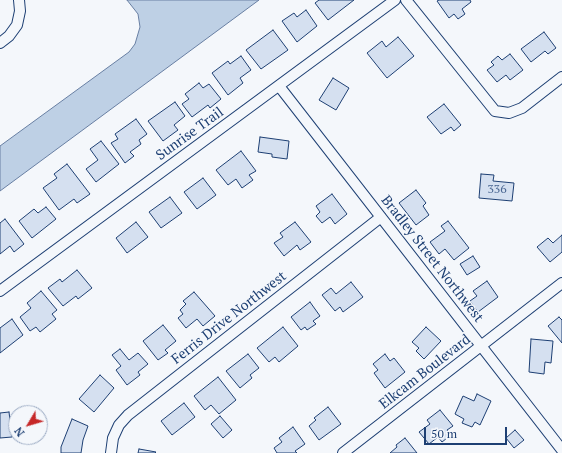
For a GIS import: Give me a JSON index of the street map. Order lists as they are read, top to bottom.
{
  "streets": {
    "street": [
      "Sunrise Trail",
      "Bradley Street Northwest",
      "Ferris Drive Northwest",
      "Elkcam Boulevard"
    ]
  },
  "crossings": [
    ["Sunrise Trail", "Bradley Street Northwest"],
    ["Bradley Street Northwest", "Ferris Drive Northwest"],
    ["Bradley Street Northwest", "Elkcam Boulevard"]
  ],
  "house_numbers": ["336"],
  "scale_bar": "50 m",
  "north": "bottom left"
}
